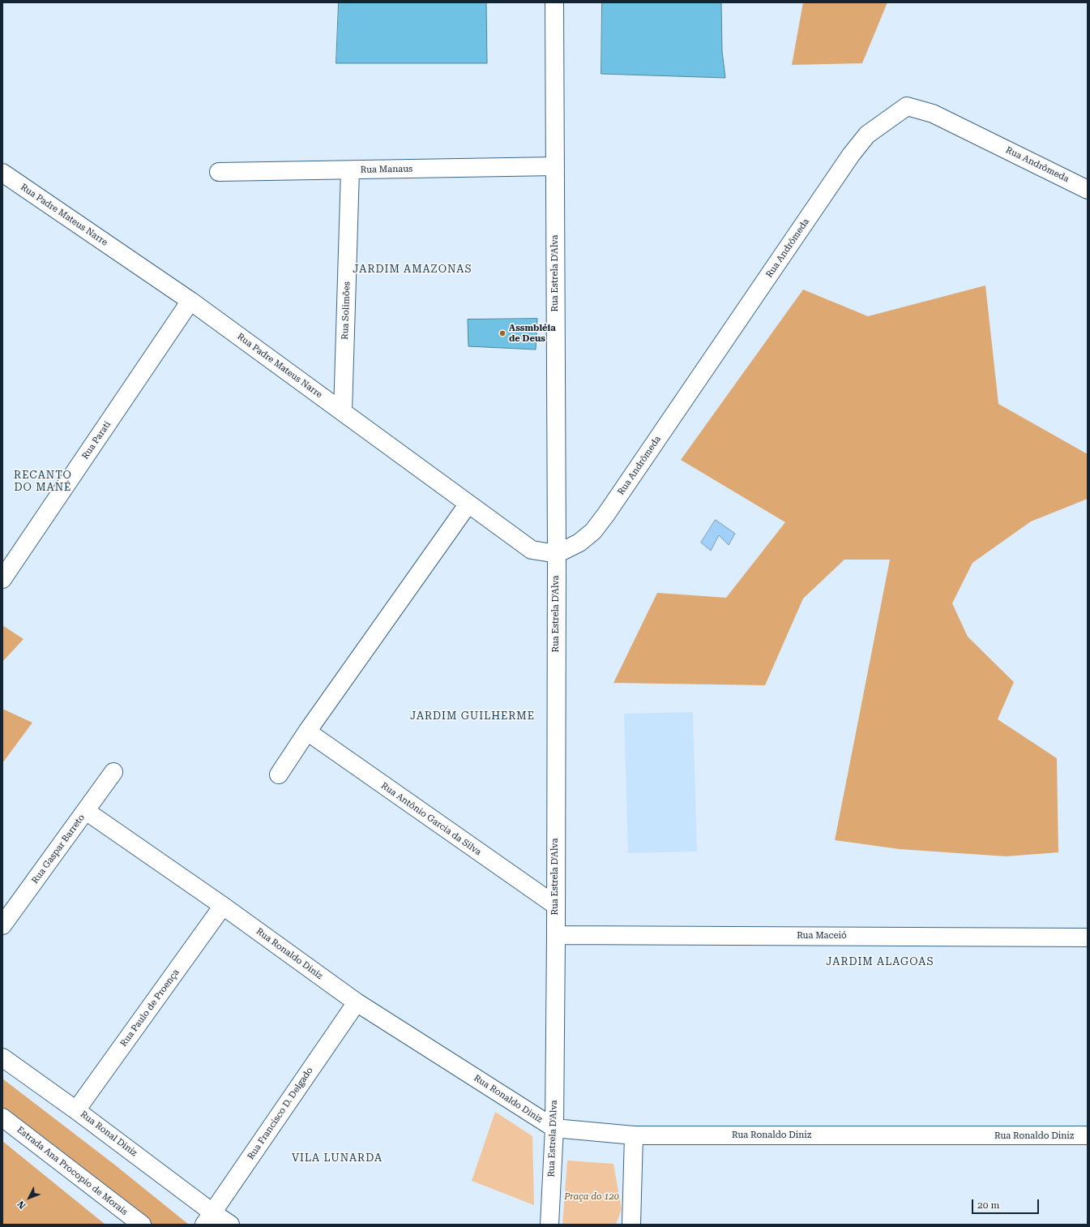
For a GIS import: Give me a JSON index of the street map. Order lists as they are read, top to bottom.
{
  "streets": {
    "street": [
      "Rua Andrômeda",
      "Rua Manaus",
      "Rua Padre Mateus Narre",
      "Rua Estrela D'Alva",
      "Rua Solimões",
      "Rua Parati",
      "Rua Antônio Garcia da Silva",
      "Rua Gaspar Barreto",
      "Rua Maceió",
      "Rua Ronaldo Diniz",
      "Rua Paulo de Proença",
      "Rua Francisco D. Delgado",
      "Rua Ronal Diniz",
      "Estrada Ana Procopio de Morais"
    ]
  },
  "crossings": [
    ["Rua Andrômeda", "Rua Padre Mateus Narre"],
    ["Rua Andrômeda", "Rua Estrela D'Alva"],
    ["Rua Manaus", "Rua Estrela D'Alva"],
    ["Rua Manaus", "Rua Solimões"],
    ["Rua Padre Mateus Narre", "Rua Estrela D'Alva"],
    ["Rua Padre Mateus Narre", "Rua Solimões"],
    ["Rua Padre Mateus Narre", "Rua Parati"],
    ["Rua Estrela D'Alva", "Rua Antônio Garcia da Silva"],
    ["Rua Estrela D'Alva", "Rua Maceió"],
    ["Rua Estrela D'Alva", "Rua Ronaldo Diniz"],
    ["Rua Gaspar Barreto", "Rua Ronaldo Diniz"],
    ["Rua Ronaldo Diniz", "Rua Paulo de Proença"],
    ["Rua Ronaldo Diniz", "Rua Francisco D. Delgado"],
    ["Rua Paulo de Proença", "Rua Ronal Diniz"],
    ["Rua Francisco D. Delgado", "Rua Ronal Diniz"]
  ],
  "districts": [
    "JARDIM AMAZONAS",
    "RECANTO DO MANÉ",
    "JARDIM GUILHERME",
    "JARDIM ALAGOAS",
    "VILA LUNARDA"
  ],
  "parks": ["Praça do 120"],
  "places": ["Assmbléia de Deus"],
  "scale_bar": "20 m",
  "north": "bottom left"
}
